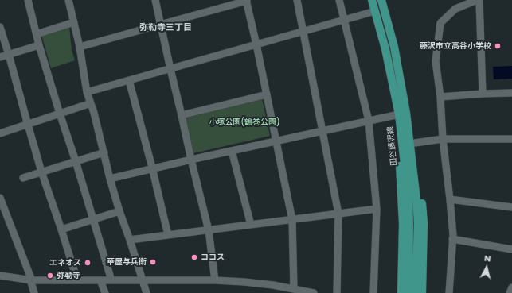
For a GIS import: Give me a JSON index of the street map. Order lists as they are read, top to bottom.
{
  "districts": ["弥勒寺三丁目"],
  "parks": ["小塚公園(鶴巻公園)"],
  "places": [
    "藤沢市立高谷小学校",
    "ココス",
    "華屋与兵衛",
    "エネオス",
    "弥勒寺"
  ],
  "north": "top"
}
